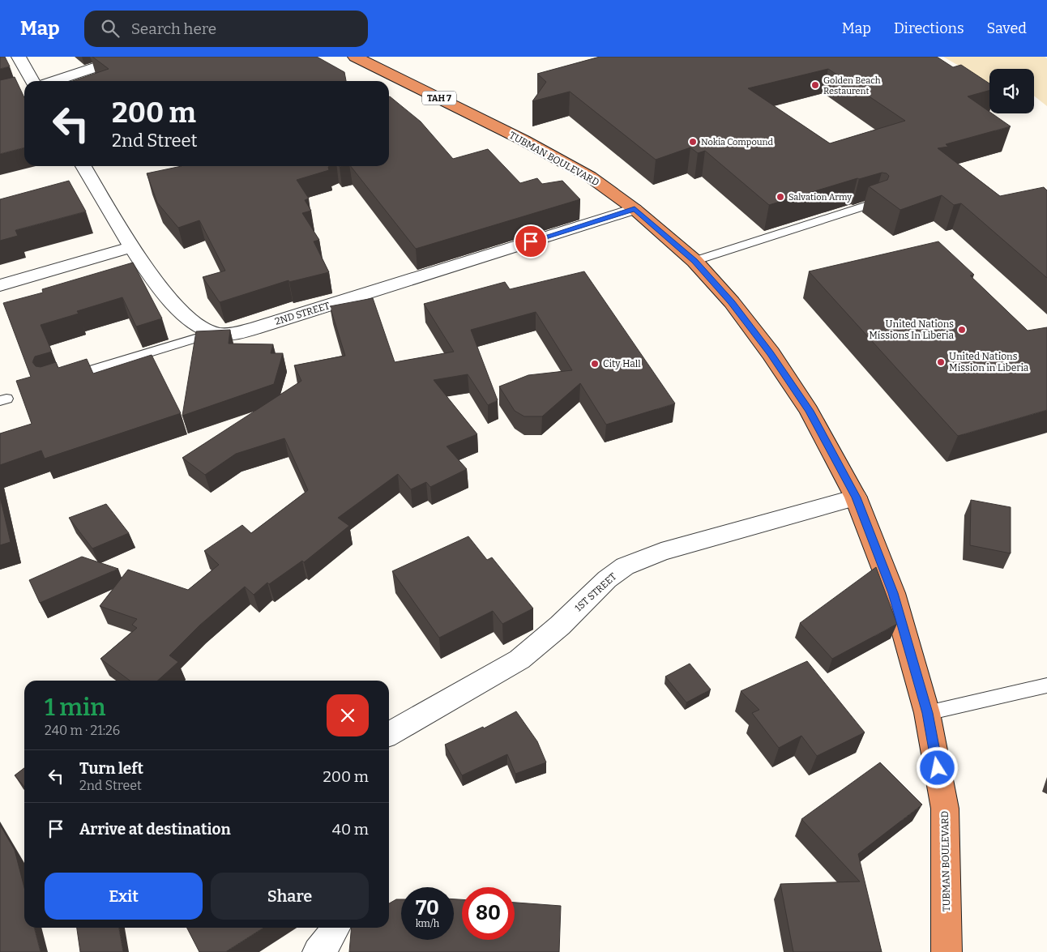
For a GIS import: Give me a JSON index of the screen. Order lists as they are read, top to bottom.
{
  "streets": {
    "highway": ["TAH 7", "TUBMAN BOULEVARD"],
    "street": ["2ND STREET", "1ST STREET"]
  },
  "crossings": [
    ["TUBMAN BOULEVARD", "2ND STREET"],
    ["TUBMAN BOULEVARD", "1ST STREET"]
  ],
  "places": [
    "Golden Beach Restaurent",
    "Nokia Compound",
    "Salvation Army",
    "United Nations Missions In Liberia",
    "United Nations Mission in Liberia",
    "City Hall"
  ],
  "page": {
    "header": "Map",
    "search": "Search here",
    "nav": ["Map", "Directions", "Saved"],
    "turn": ["200 m", "2nd Street"],
    "heading": ["1 min", "240 m · 21:26"],
    "list": [
      {
        "name": "Turn left",
        "note": "2nd Street",
        "value": "200 m"
      },
      {
        "name": "Arrive at destination",
        "value": "40 m"
      }
    ],
    "buttons": ["Exit", "Share"],
    "speed": "70 km/h",
    "limit": "80"
  }
}
